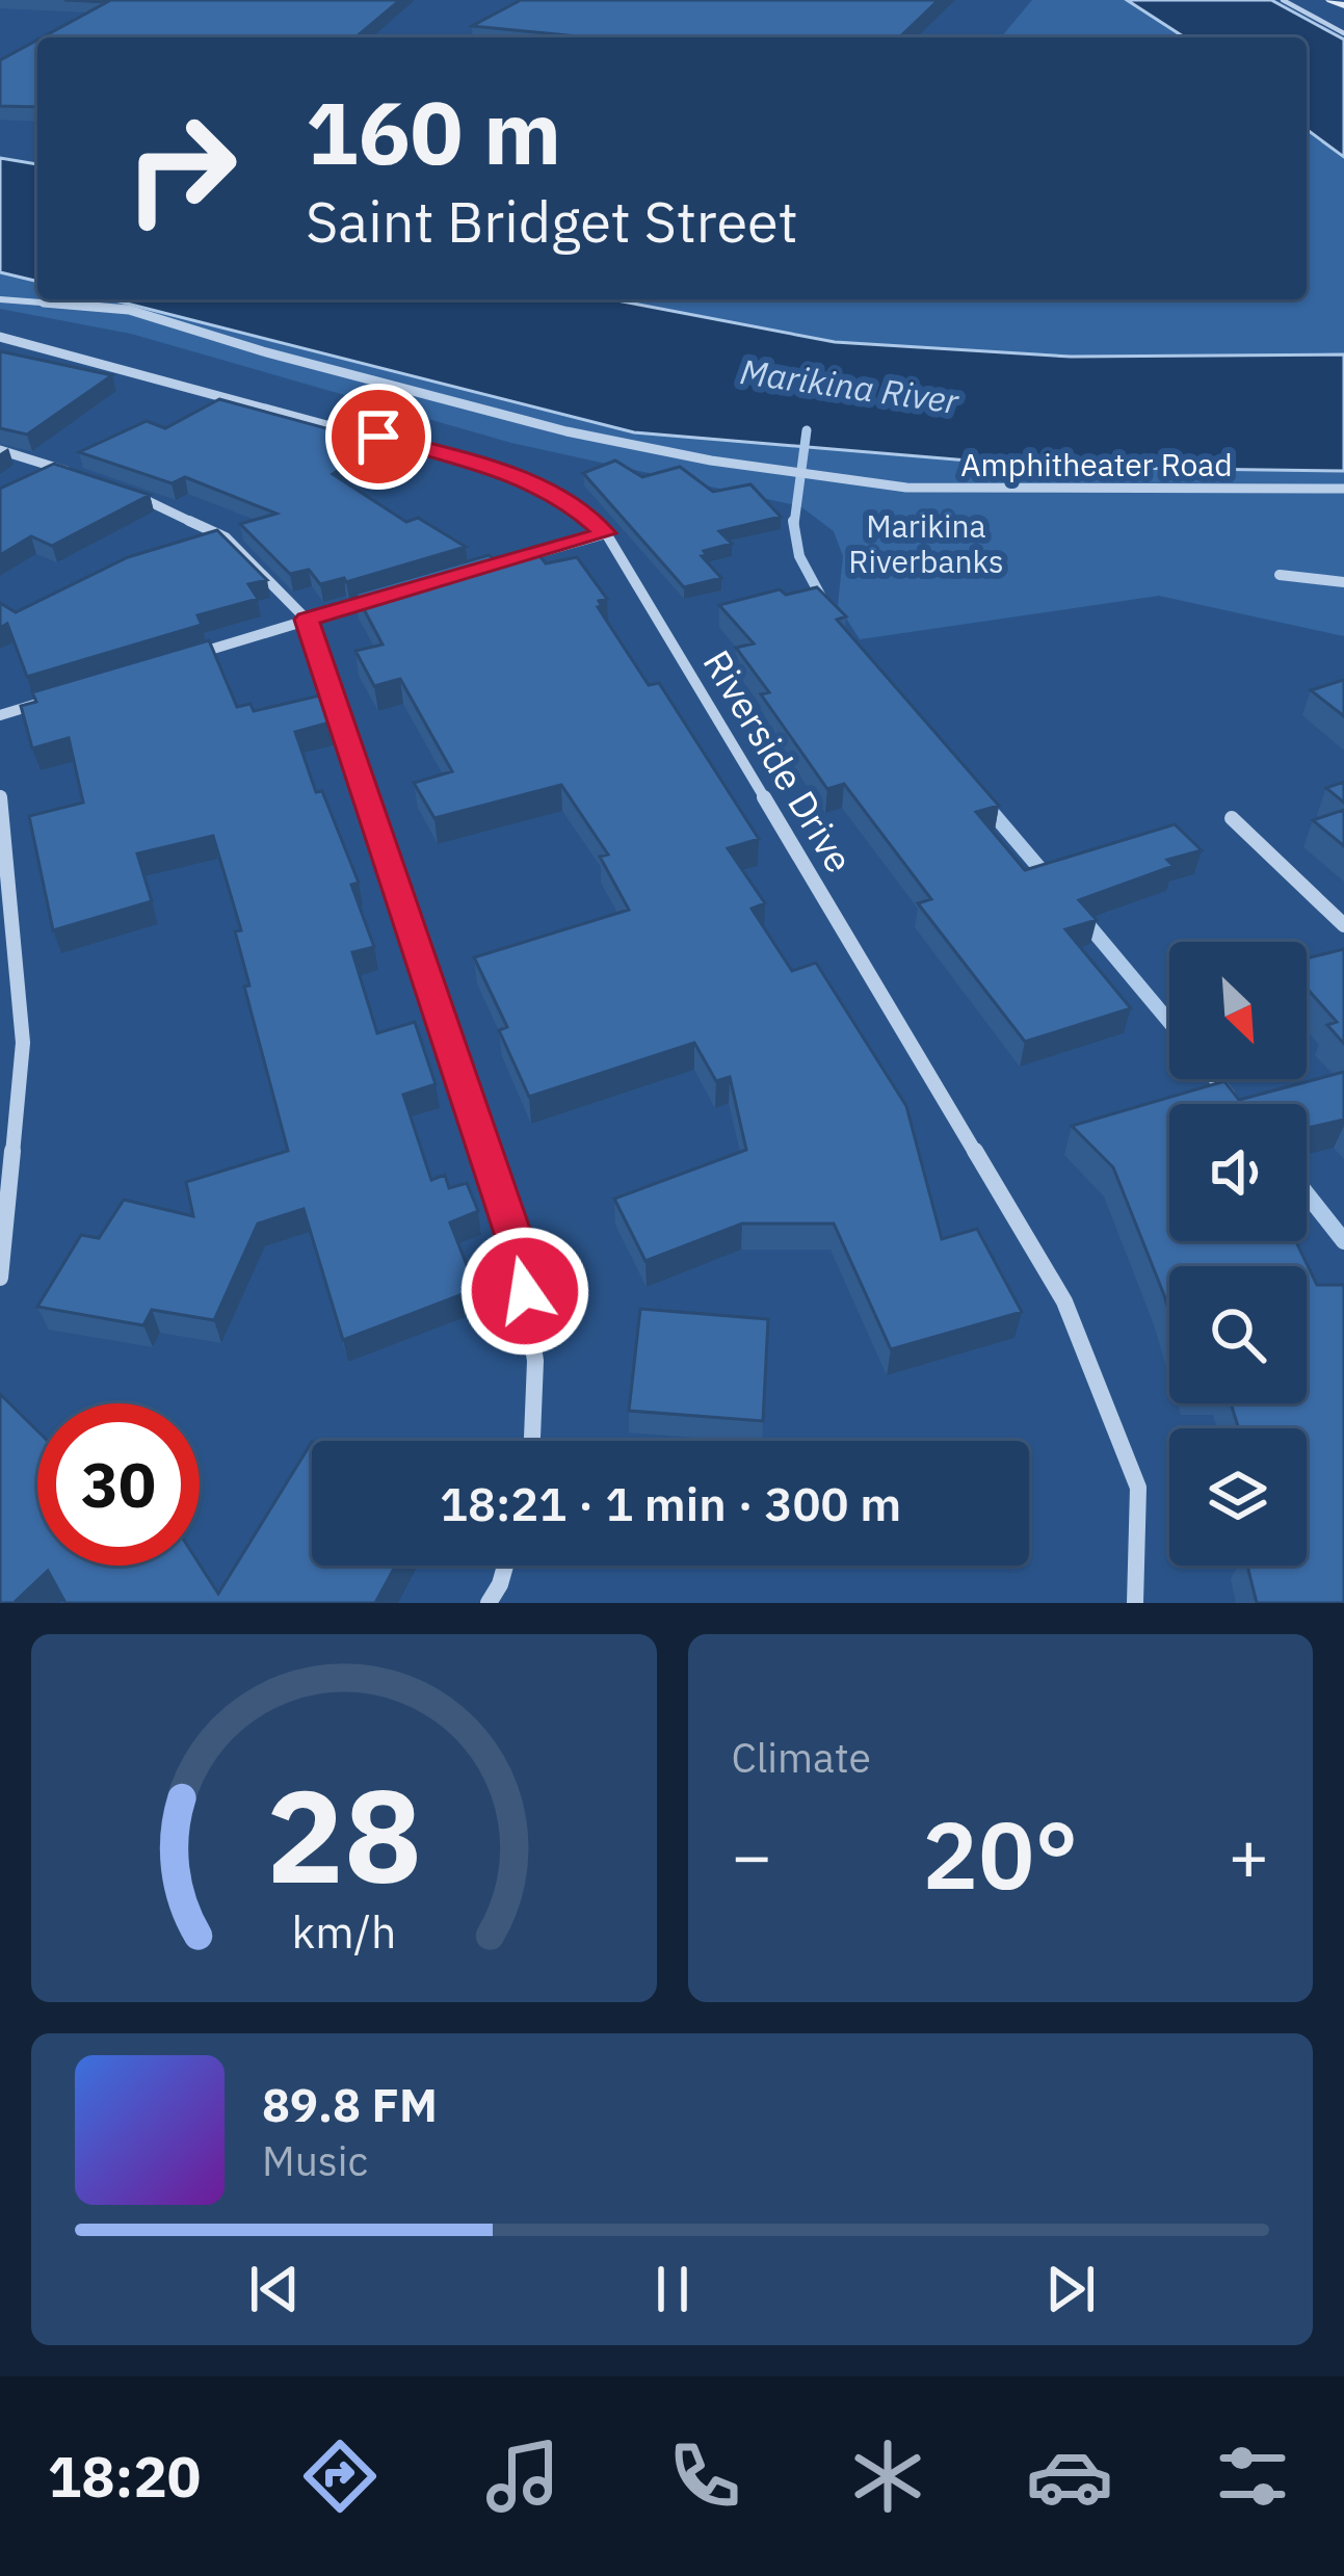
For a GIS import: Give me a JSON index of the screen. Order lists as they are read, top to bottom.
{
  "streets": {
    "street": ["Amphitheater Road", "Riverside Drive"]
  },
  "water": ["Marikina River"],
  "parks": ["Marikina Riverbanks"],
  "north": "bottom right",
  "page": {
    "turn": ["160 m", "Saint Bridget Street"],
    "limit": "30",
    "trip": "18:21 · 1 min · 300 m",
    "tile": "Climate",
    "heat": ["−", "20°", "+"],
    "song": ["89.8 FM", "Music"],
    "tabs": "18:20",
    "gauge": ["28", "km/h"]
  }
}
